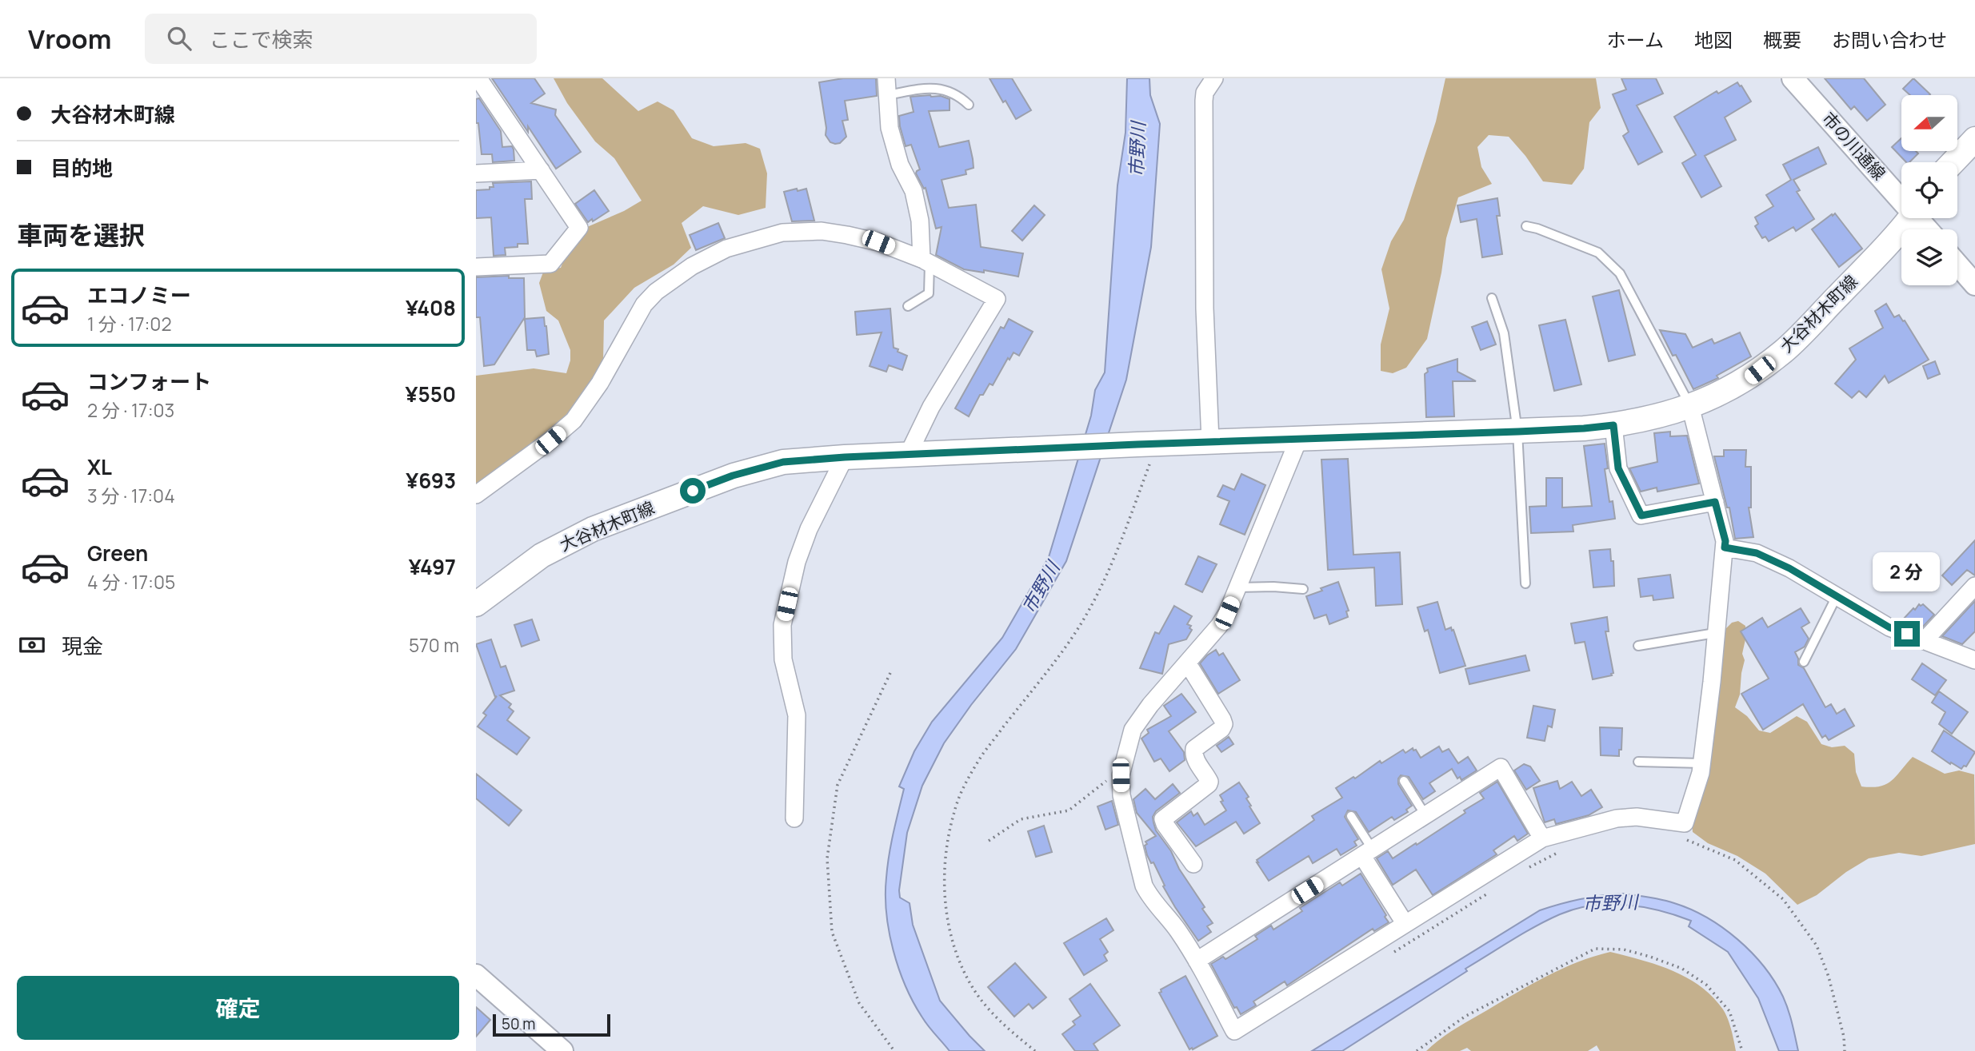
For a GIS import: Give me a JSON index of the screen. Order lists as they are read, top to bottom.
{
  "streets": {
    "main road": ["大谷材木町線"],
    "street": ["市の川通線"]
  },
  "water": ["市野川"],
  "scale_bar": "50 m",
  "north": "left",
  "page": {
    "header": "Vroom",
    "search": "ここで検索",
    "nav": [
      "ホーム",
      "地図",
      "概要",
      "お問い合わせ"
    ],
    "banner": ["大谷材木町線", "目的地"],
    "heading": "車両を選択",
    "list": [
      {
        "name": "エコノミー",
        "note": "1 分 · 17:02",
        "value": "¥408"
      },
      {
        "name": "コンフォート",
        "note": "2 分 · 17:03",
        "value": "¥550"
      },
      {
        "name": "XL",
        "note": "3 分 · 17:04",
        "value": "¥693"
      },
      {
        "name": "Green",
        "note": "4 分 · 17:05",
        "value": "¥497"
      }
    ],
    "bubble": "2 分",
    "pay": ["現金", "570 m"],
    "buttons": "確定",
    "scale": "50 m"
  }
}
